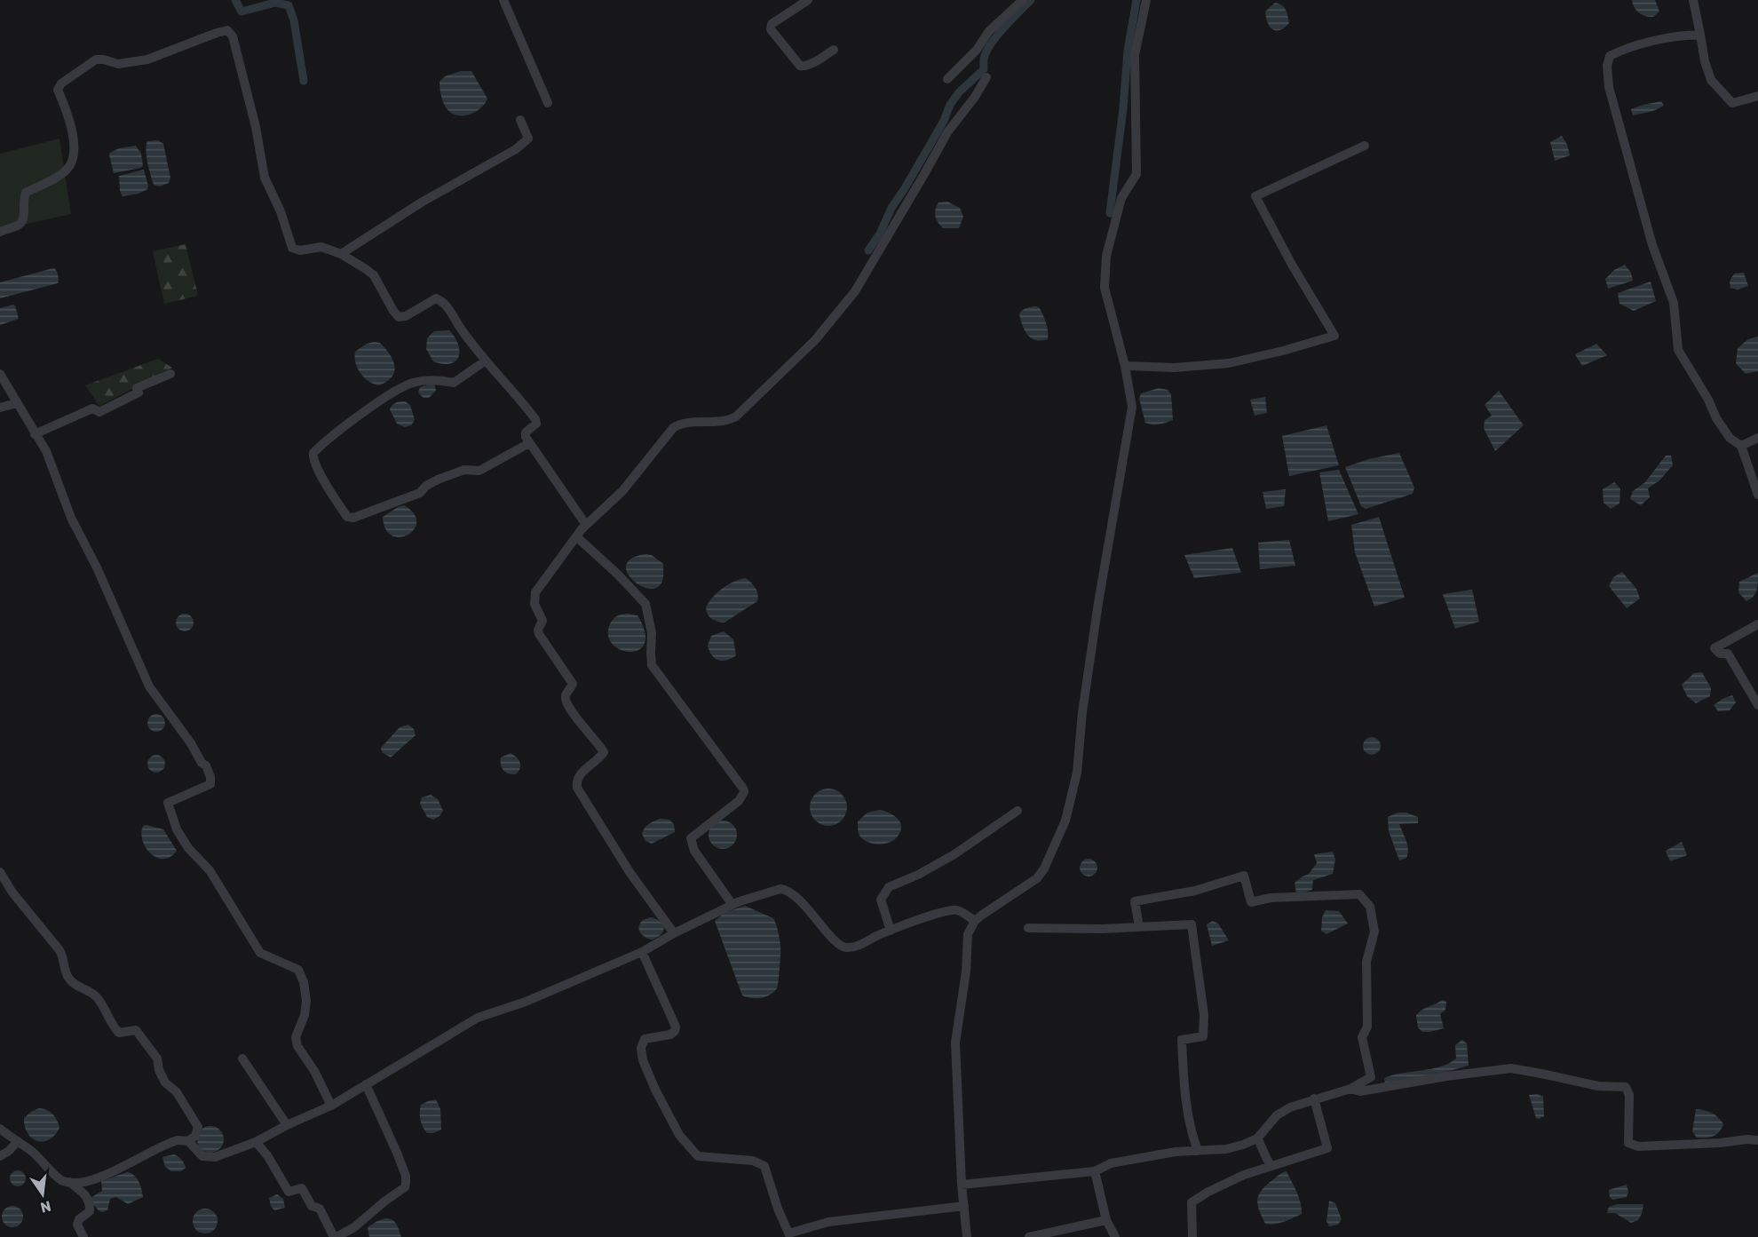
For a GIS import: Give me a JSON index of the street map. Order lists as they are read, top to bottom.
{
  "north": "bottom"
}
